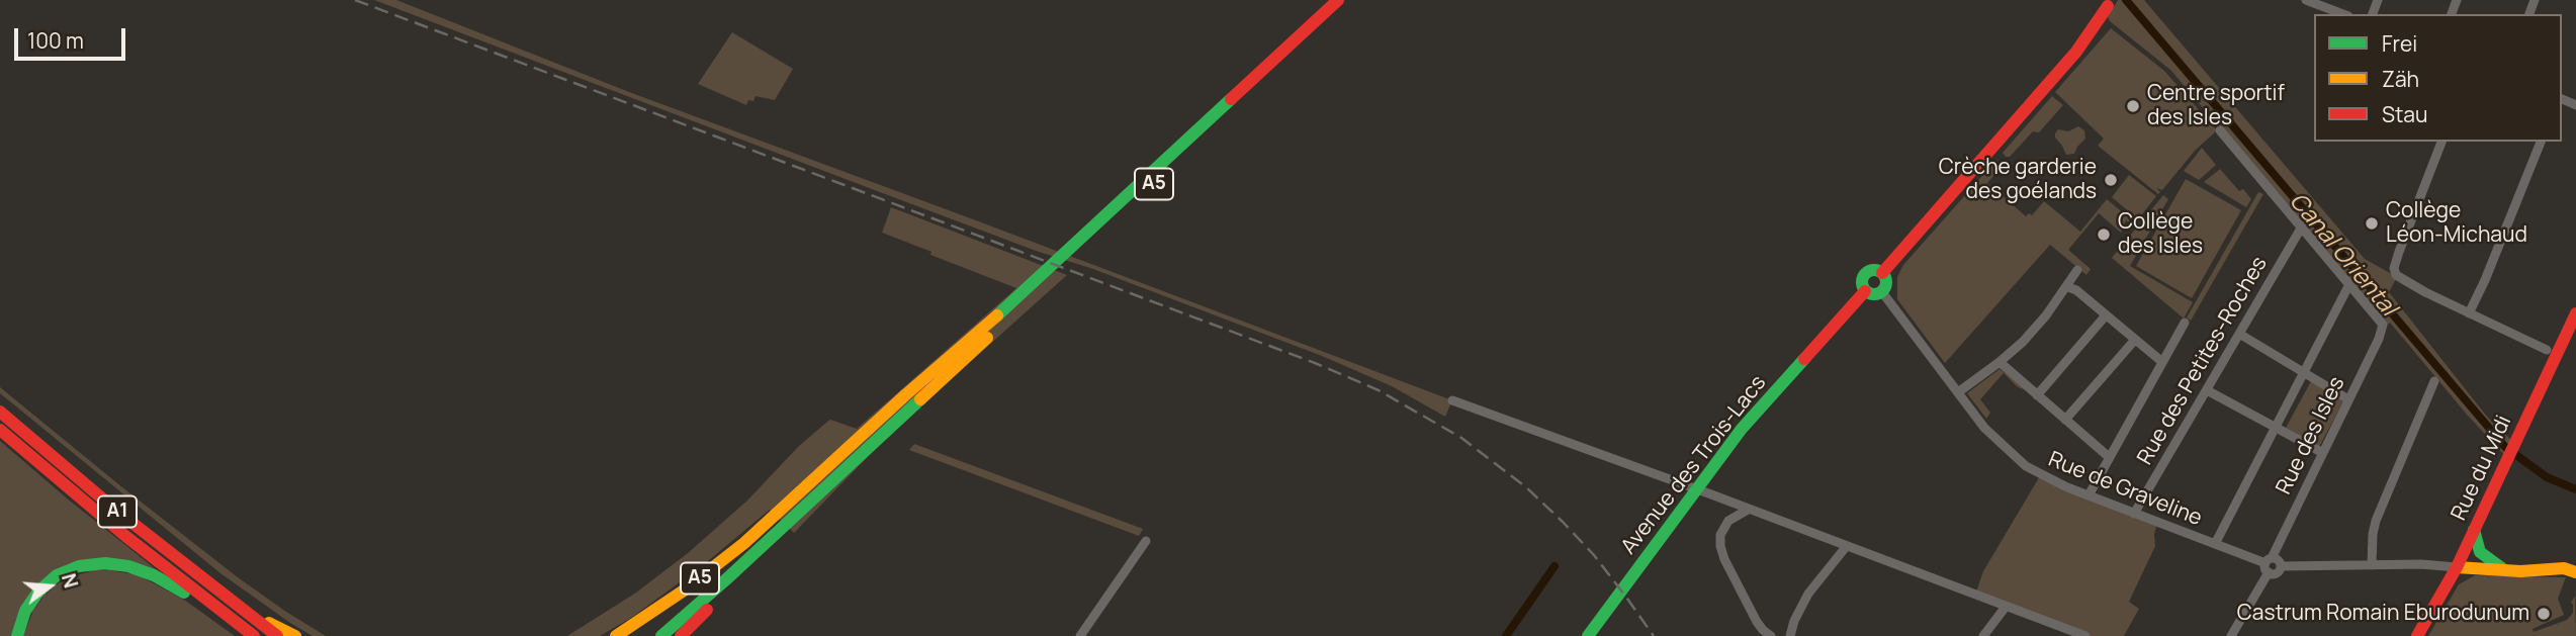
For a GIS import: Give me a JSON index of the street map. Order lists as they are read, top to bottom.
{
  "streets": {
    "main road": [
      "A5",
      "Avenue des Trois-Lacs",
      "Rue du Midi",
      "A1"
    ],
    "street": ["Rue des Petites-Roches", "Rue des Isles", "Rue de Graveline"]
  },
  "crossings": [
    ["Rue des Petites-Roches", "Rue de Graveline"],
    ["Rue des Isles", "Rue de Graveline"],
    ["Avenue des Trois-Lacs", "Rue de Graveline"]
  ],
  "water": ["Canal Oriental"],
  "places": [
    "Centre sportif des Isles",
    "Crèche garderie des goélands",
    "Collège Léon-Michaud",
    "Collège des Isles",
    "Castrum Romain Eburodunum"
  ],
  "legend": ["Frei", "Zäh", "Stau"],
  "scale_bar": "100 m",
  "north": "right"
}
